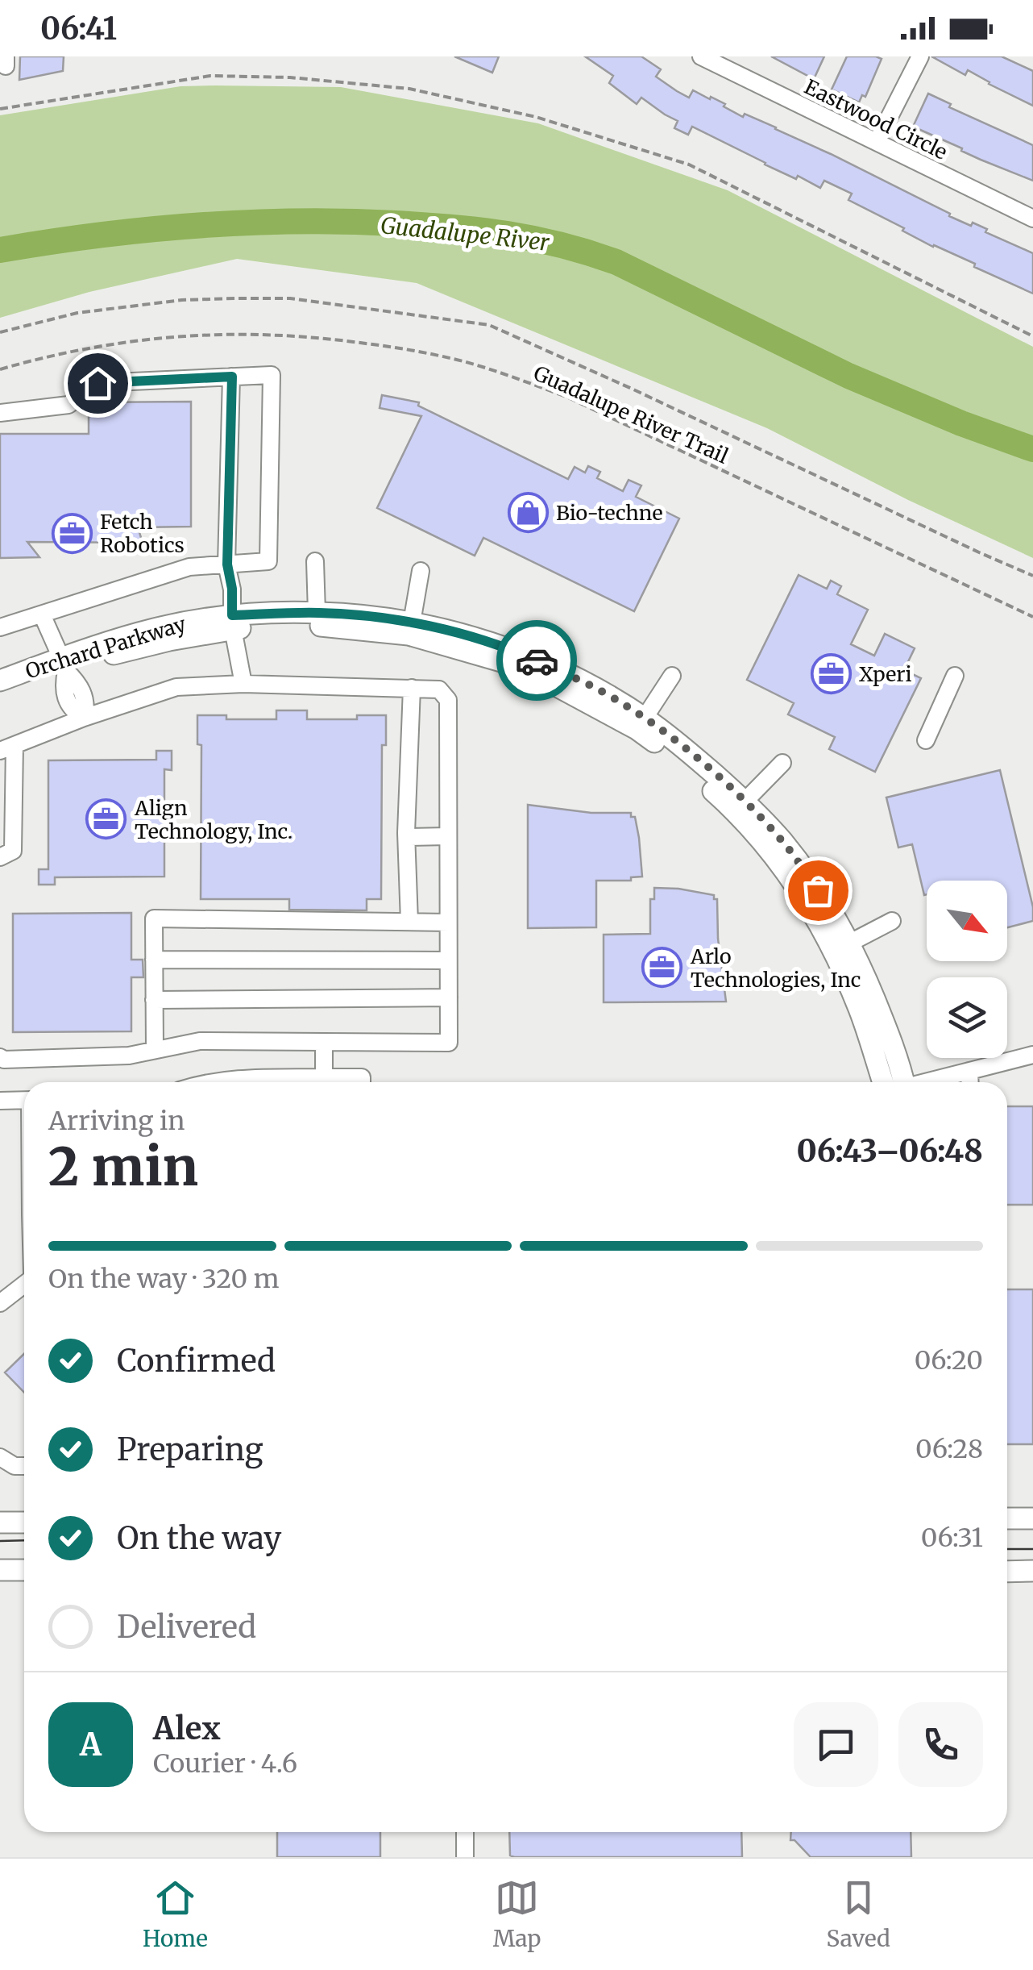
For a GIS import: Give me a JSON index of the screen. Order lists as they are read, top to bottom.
{
  "streets": {
    "main road": ["Orchard Parkway"],
    "street": ["Eastwood Circle"],
    "path": ["Guadalupe River Trail"]
  },
  "water": ["Guadalupe River"],
  "places": {
    "shop": ["Bio-techne"],
    "office": [
      "Fetch Robotics",
      "Xperi",
      "Align Technology, Inc.",
      "Arlo Technologies, Inc"
    ]
  },
  "north": "bottom right",
  "page": {
    "status": "06:41",
    "heading": ["2 min", "Arriving in", "06:43–06:48"],
    "panel": ["Alex", "Courier · 4.6"],
    "bar": "On the way · 320 m",
    "list": [
      ["Confirmed", "06:20"],
      ["Preparing", "06:28"],
      ["On the way", "06:31"],
      "Delivered"
    ],
    "round": "A",
    "tabs": ["Home", "Map", "Saved"]
  }
}
